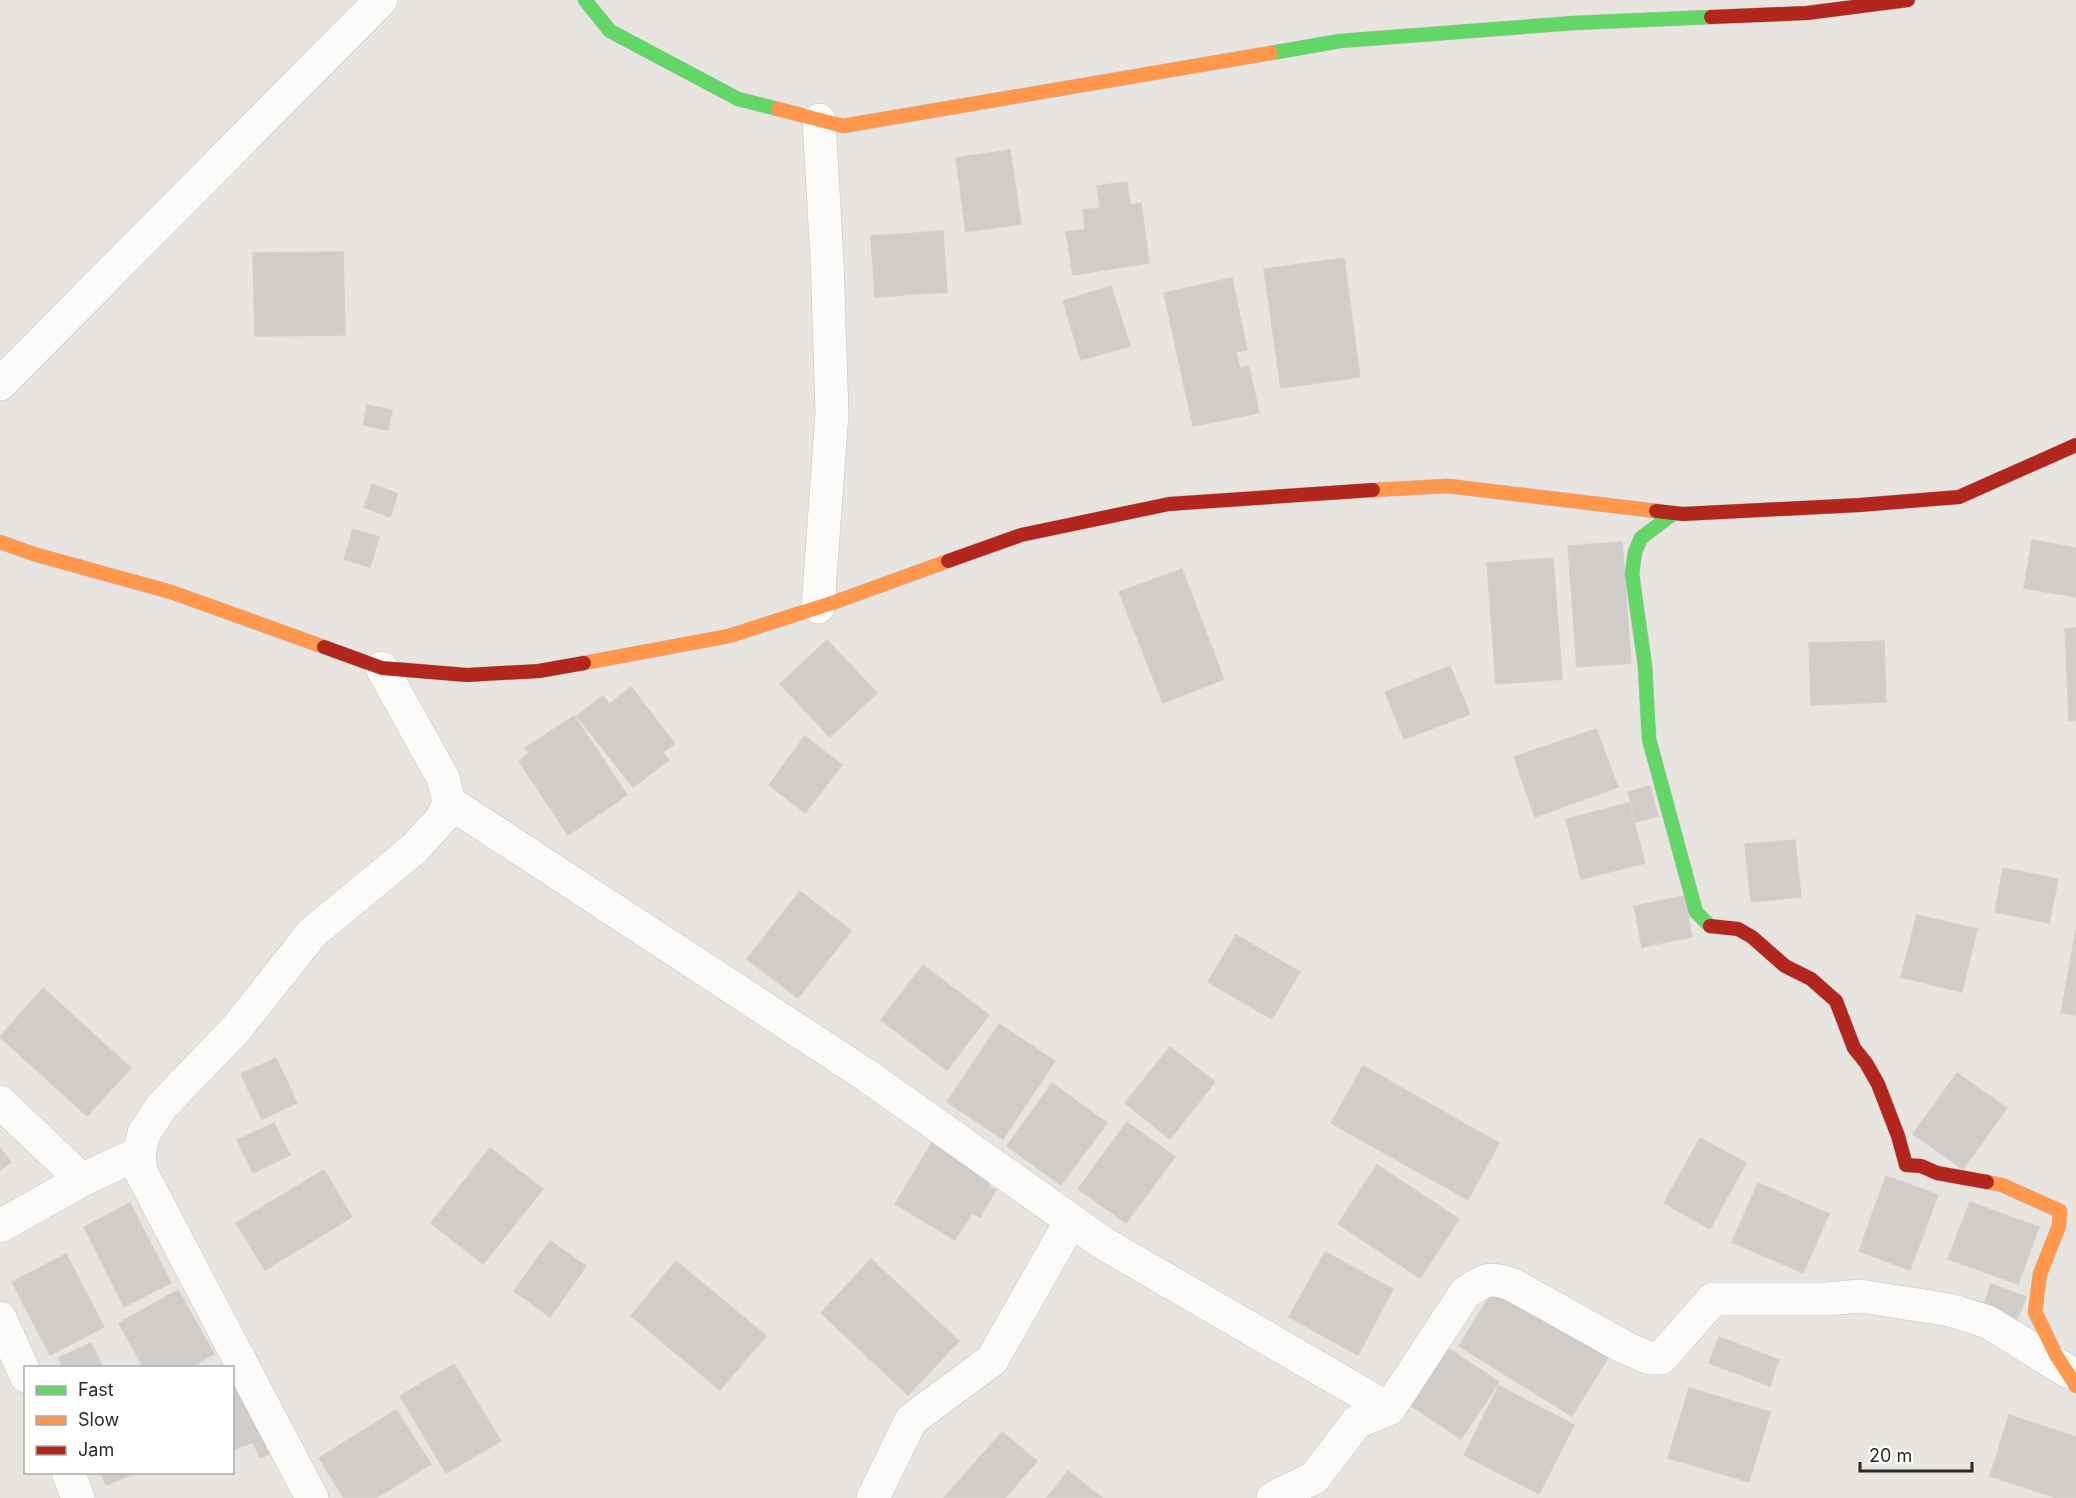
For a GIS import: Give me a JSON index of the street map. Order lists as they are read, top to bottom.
{
  "legend": ["Fast", "Slow", "Jam"],
  "scale_bar": "20 m"
}
